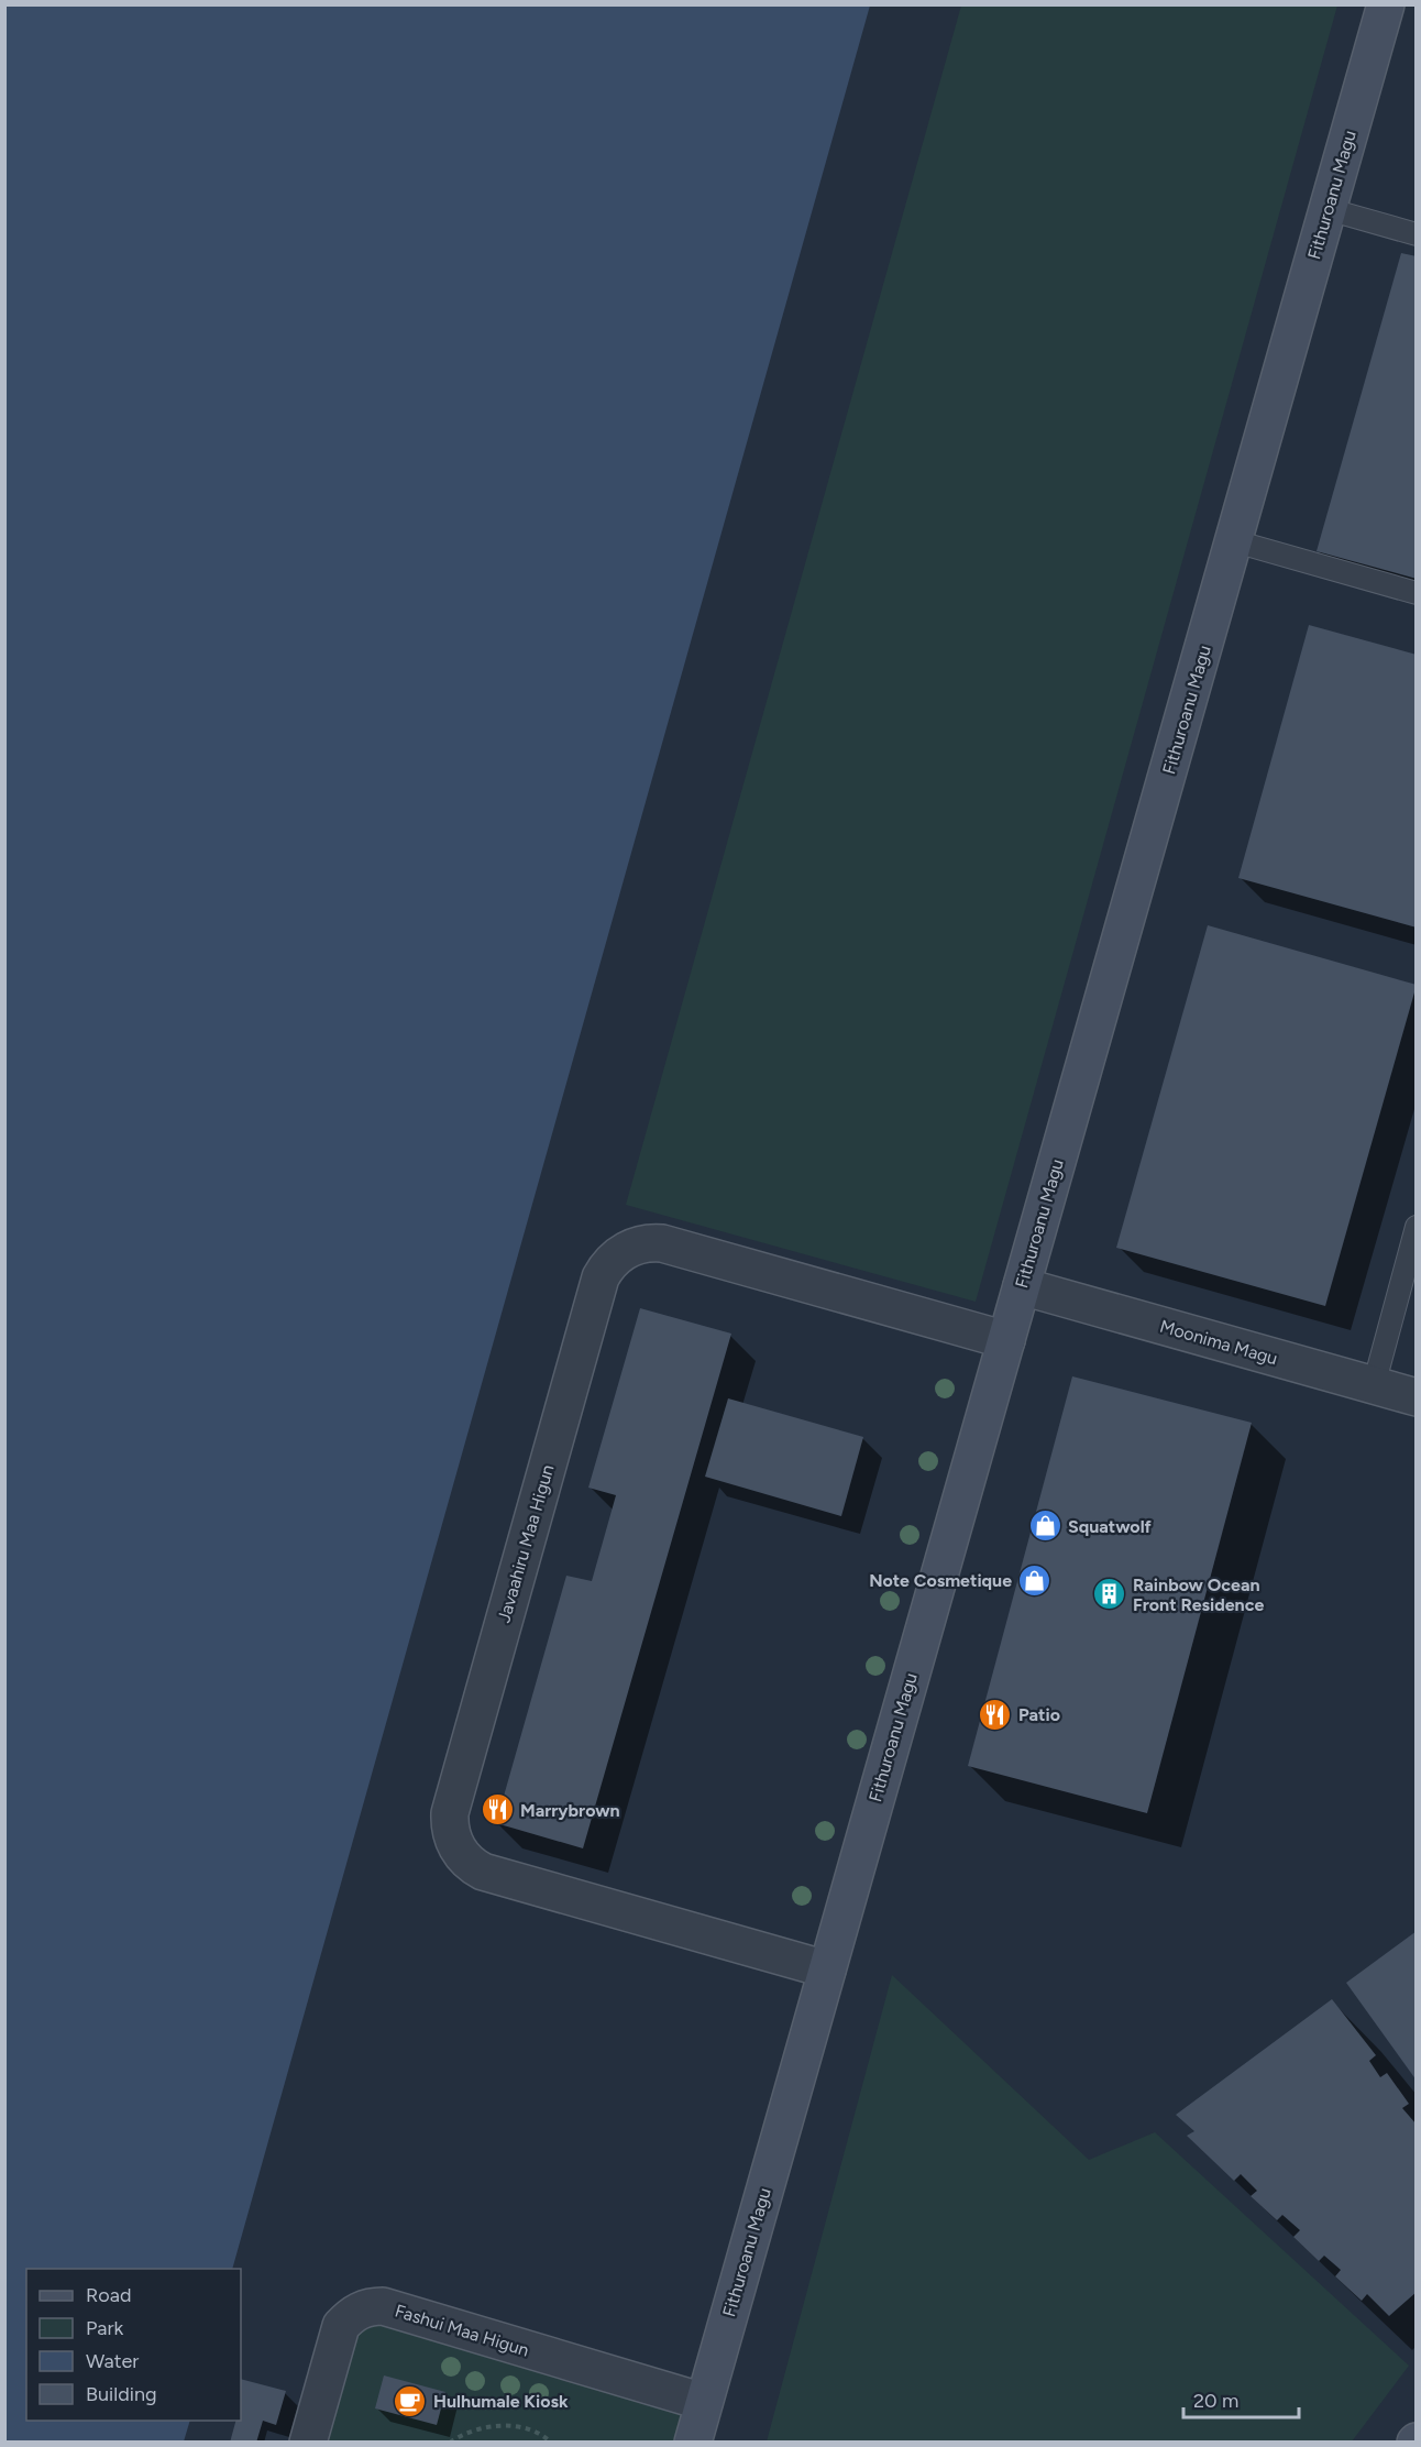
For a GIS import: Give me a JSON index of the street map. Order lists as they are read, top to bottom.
{
  "streets": {
    "street": [
      "Fithuroanu Magu",
      "Moonima Magu",
      "Javaahiru Maa Higun",
      "Fashui Maa Higun"
    ]
  },
  "crossings": [
    ["Fithuroanu Magu", "Moonima Magu"],
    ["Fithuroanu Magu", "Javaahiru Maa Higun"],
    ["Fithuroanu Magu", "Fashui Maa Higun"]
  ],
  "places": {
    "shop": ["Squatwolf", "Note Cosmetique"],
    "building": ["Rainbow Ocean Front Residence"],
    "restaurant": ["Patio", "Marrybrown"],
    "cafe": ["Hulhumale Kiosk"]
  },
  "legend": [
    "Road",
    "Park",
    "Water",
    "Building"
  ],
  "scale_bar": "20 m"
}
